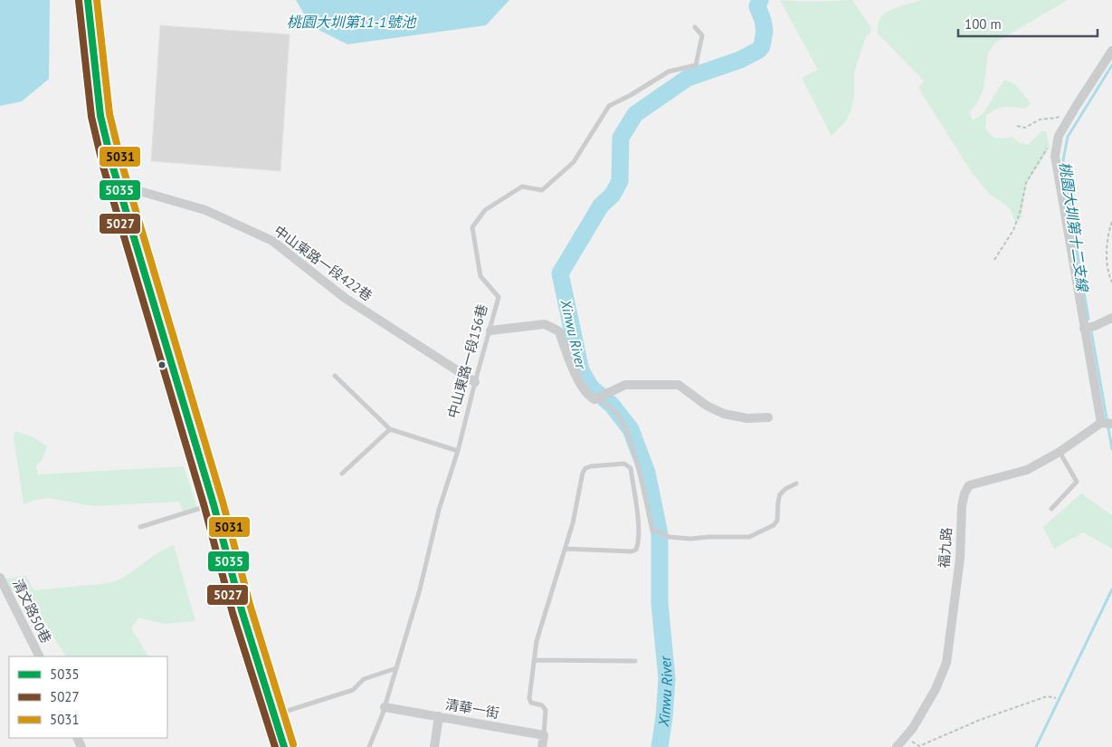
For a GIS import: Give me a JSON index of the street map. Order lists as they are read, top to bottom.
{
  "streets": {
    "street": [
      "中山東路一段422巷",
      "福九路",
      "清文路50巷",
      "清華一街"
    ],
    "lane": ["中山東路一段156巷"]
  },
  "crossings": [
    ["中山東路一段422巷", "中山東路一段156巷"],
    ["中山東路一段156巷", "清華一街"]
  ],
  "water": ["桃園大圳第11-1號池", "桃園大圳第十二支線", "Xinwu River"],
  "lines": ["transit line 5035", "transit line 5031", "transit line 5027"],
  "legend": ["5035", "5027", "5031"],
  "scale_bar": "100 m"
}
